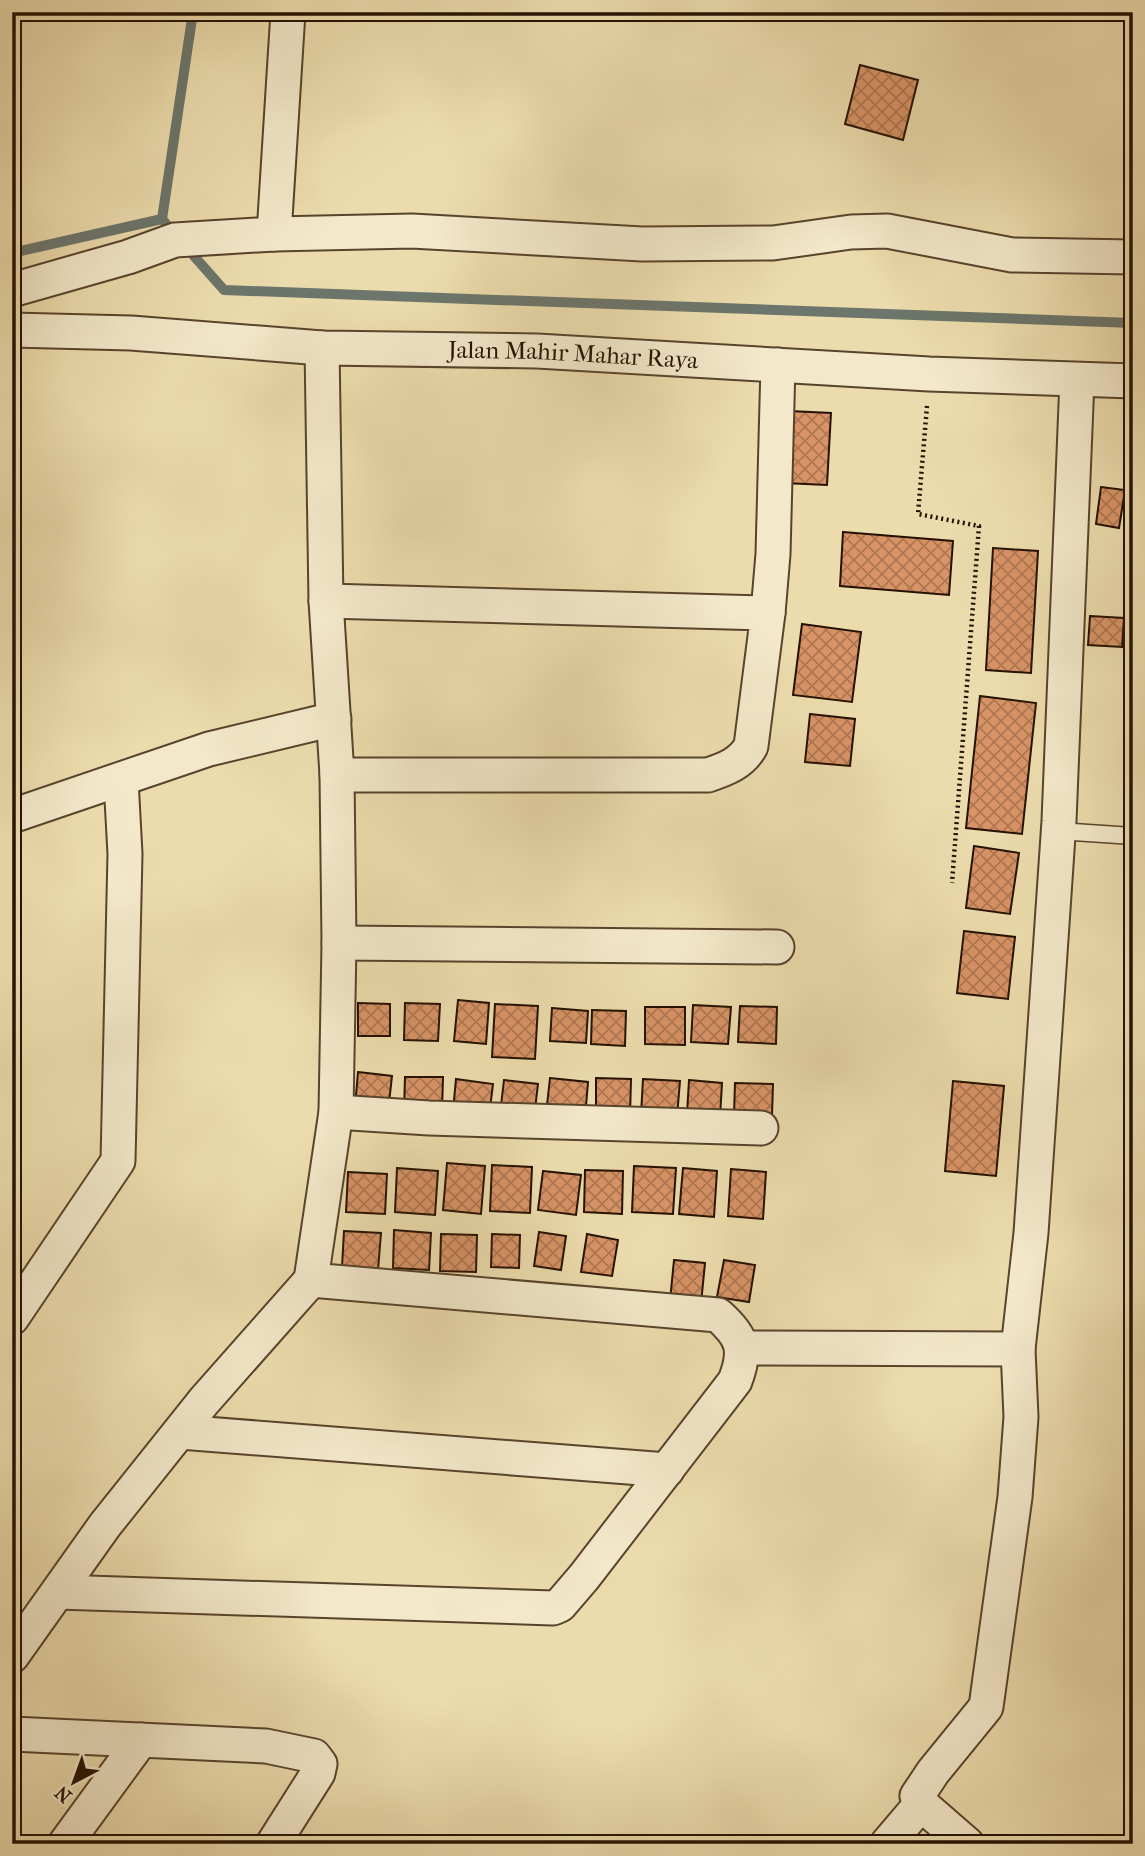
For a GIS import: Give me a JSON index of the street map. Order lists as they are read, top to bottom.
{
  "streets": {
    "street": ["Jalan Mahir Mahar Raya"]
  },
  "north": "bottom left"
}
